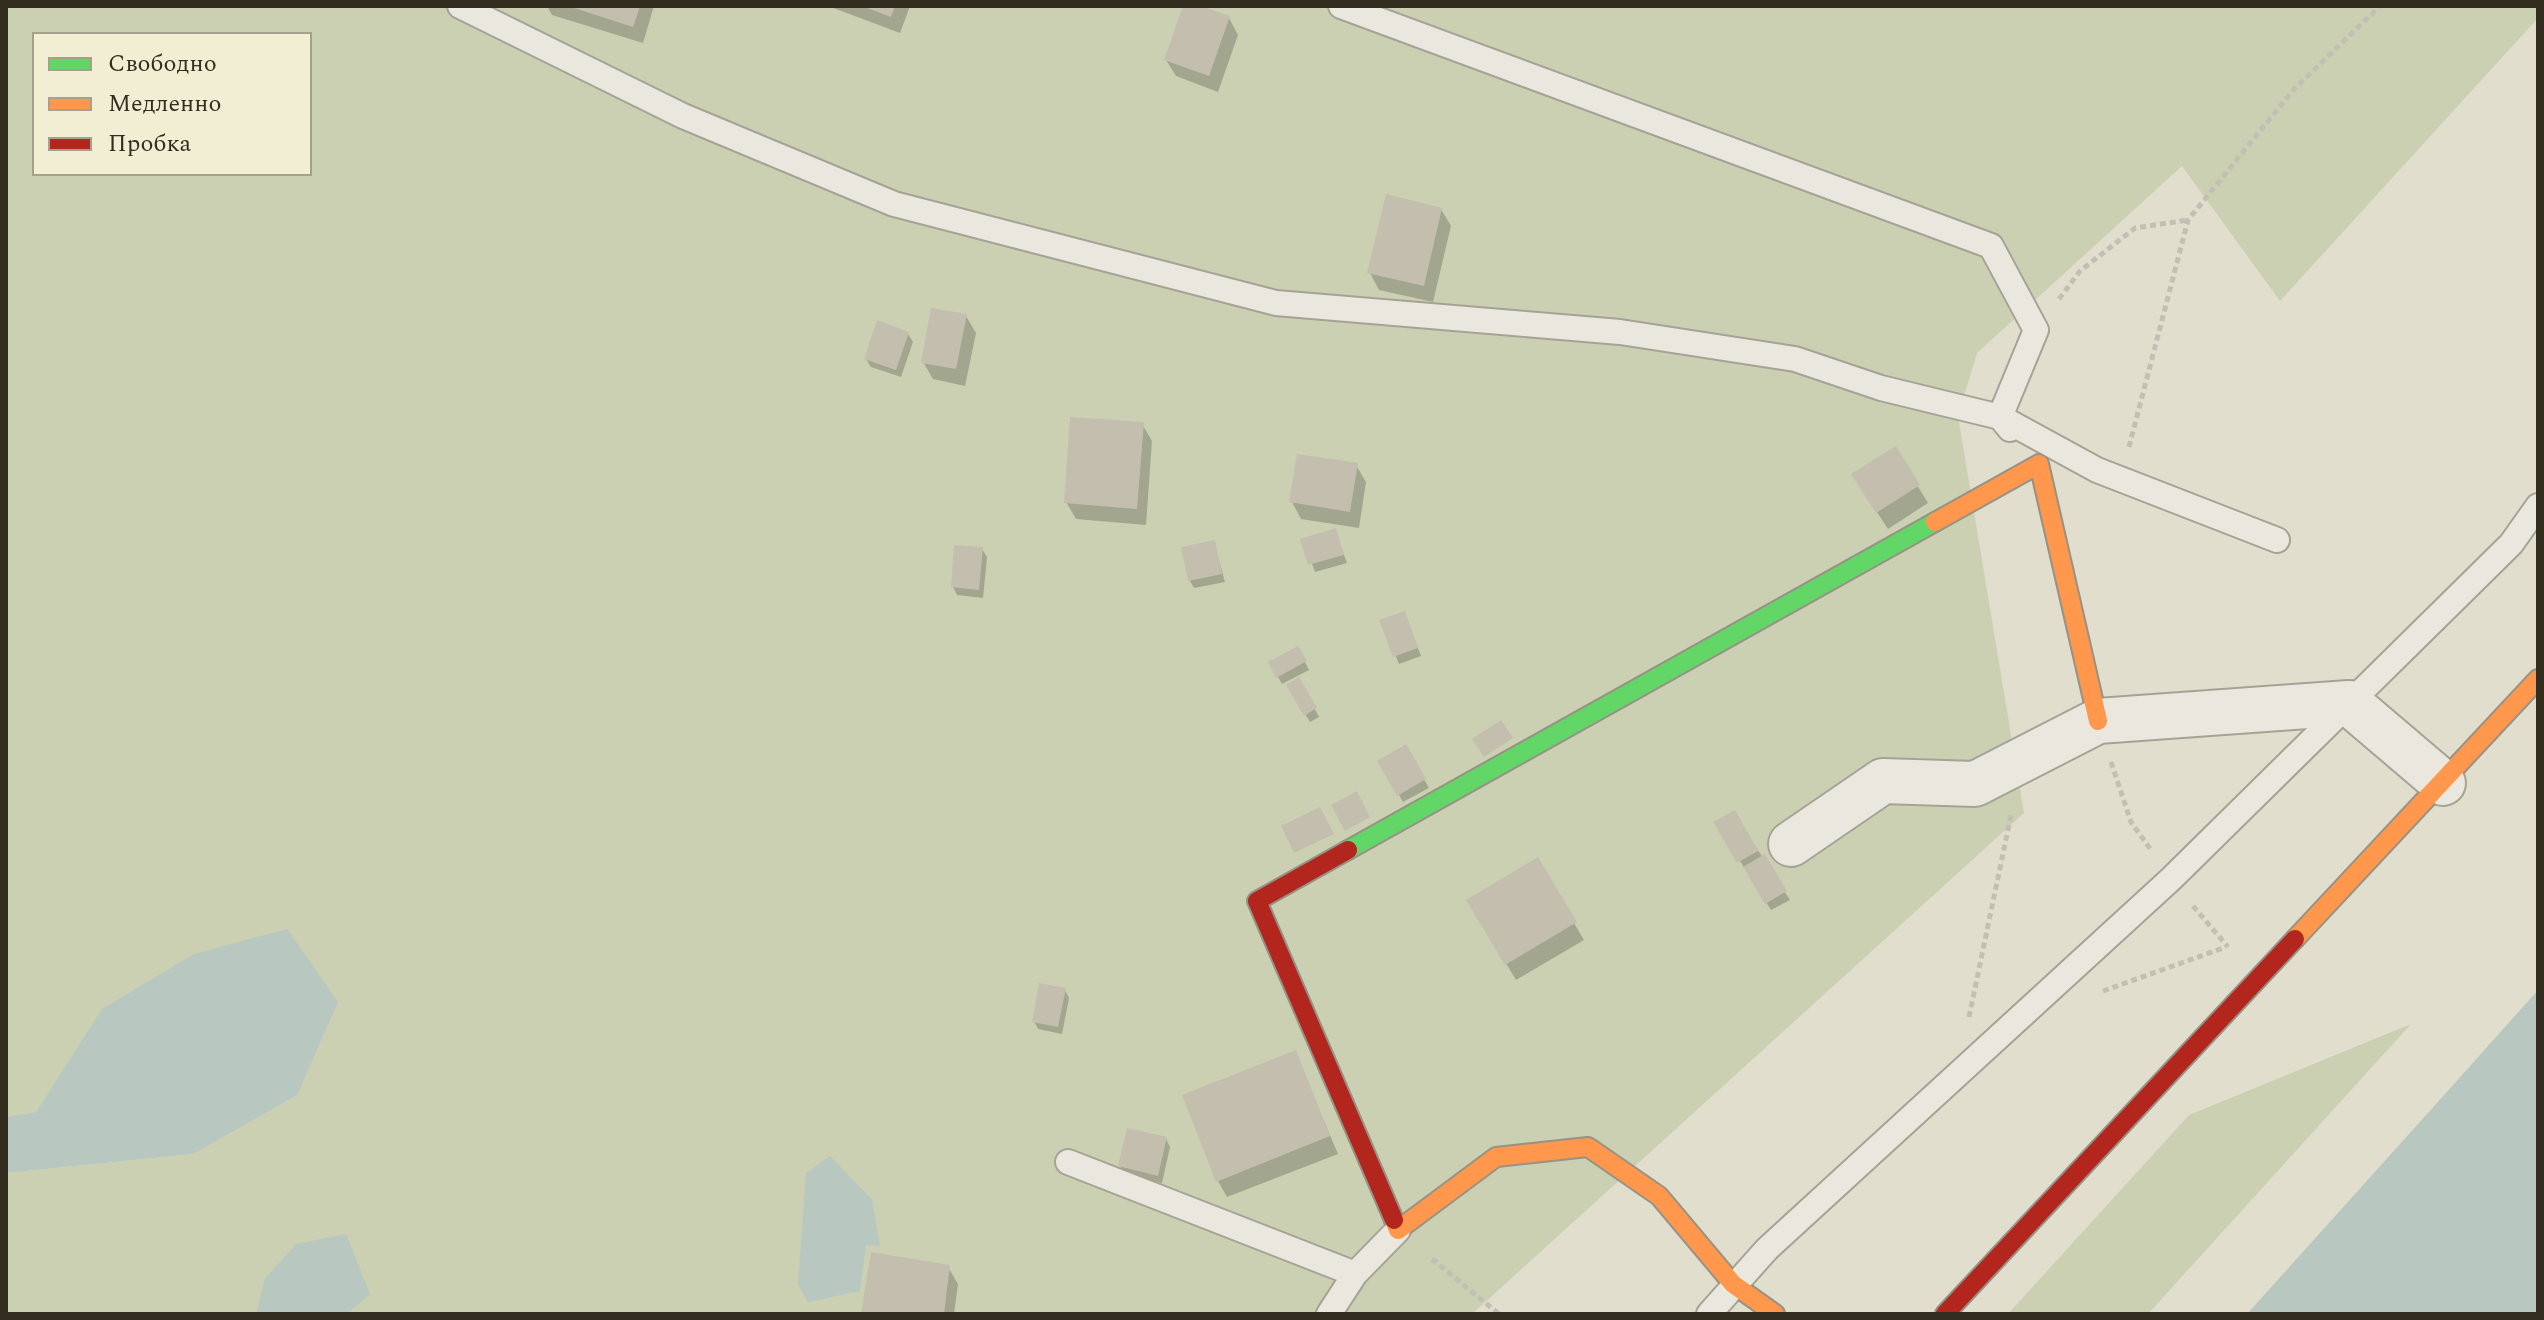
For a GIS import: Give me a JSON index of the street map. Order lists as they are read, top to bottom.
{
  "legend": ["Свободно", "Медленно", "Пробка"]
}
